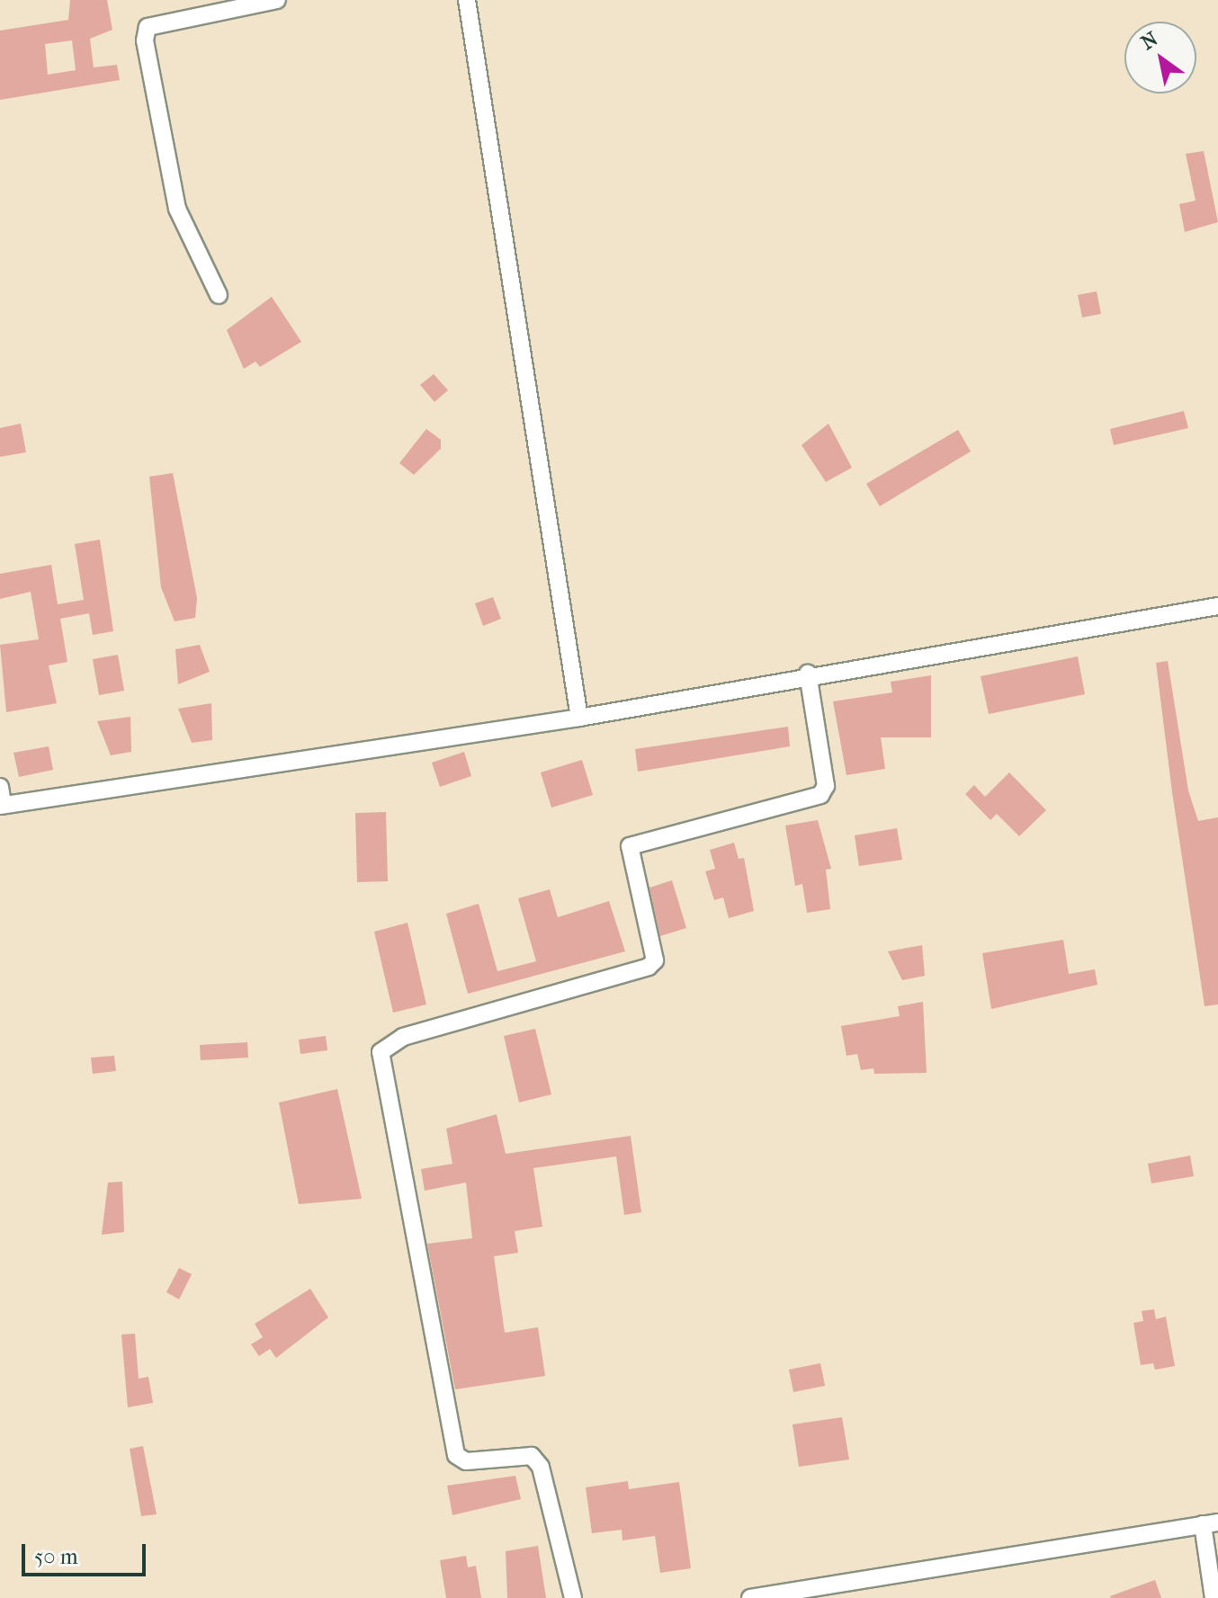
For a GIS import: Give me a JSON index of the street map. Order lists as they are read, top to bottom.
{
  "scale_bar": "50 m",
  "north": "top left"
}
